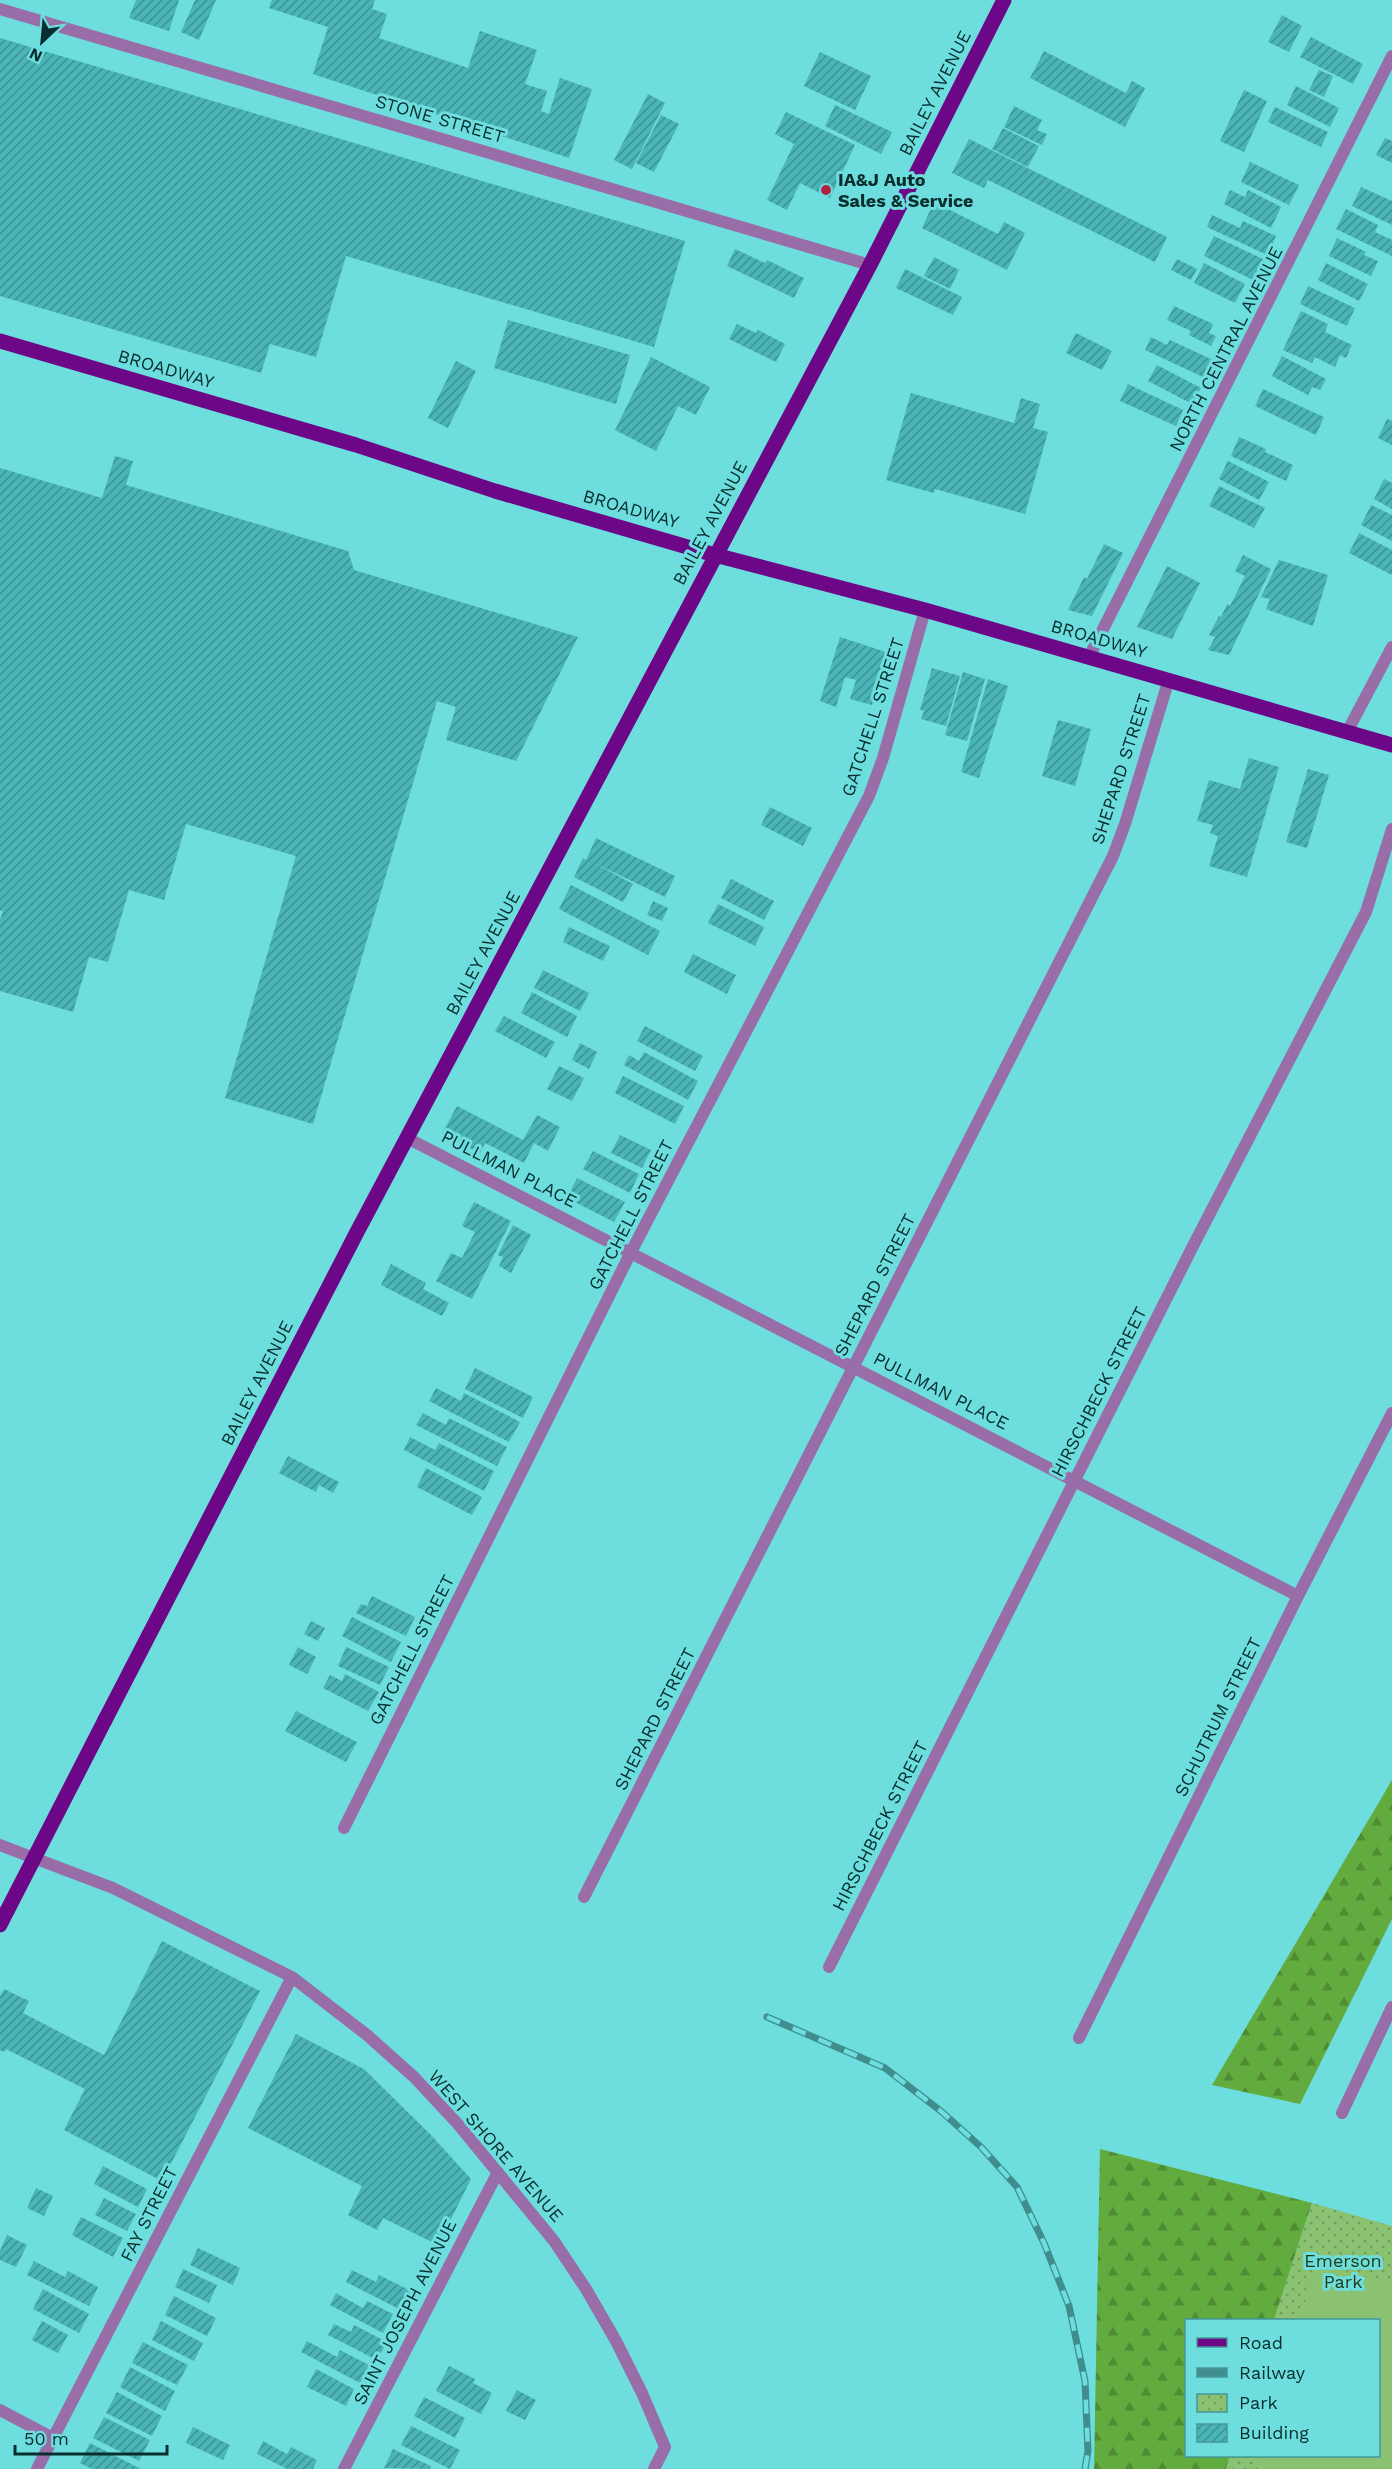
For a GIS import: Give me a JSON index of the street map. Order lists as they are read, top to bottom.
{
  "streets": {
    "main road": ["BAILEY AVENUE", "BROADWAY"],
    "street": [
      "STONE STREET",
      "NORTH CENTRAL AVENUE",
      "GATCHELL STREET",
      "SHEPARD STREET",
      "PULLMAN PLACE",
      "HIRSCHBECK STREET",
      "SCHUTRUM STREET",
      "WEST SHORE AVENUE",
      "FAY STREET",
      "SAINT JOSEPH AVENUE"
    ]
  },
  "crossings": [
    ["BAILEY AVENUE", "STONE STREET"],
    ["BAILEY AVENUE", "BROADWAY"],
    ["BAILEY AVENUE", "PULLMAN PLACE"],
    ["NORTH CENTRAL AVENUE", "BROADWAY"],
    ["BROADWAY", "GATCHELL STREET"],
    ["BROADWAY", "SHEPARD STREET"],
    ["GATCHELL STREET", "PULLMAN PLACE"],
    ["SHEPARD STREET", "PULLMAN PLACE"],
    ["PULLMAN PLACE", "HIRSCHBECK STREET"],
    ["PULLMAN PLACE", "SCHUTRUM STREET"],
    ["WEST SHORE AVENUE", "FAY STREET"],
    ["WEST SHORE AVENUE", "SAINT JOSEPH AVENUE"]
  ],
  "parks": ["Emerson Park"],
  "places": ["IA&J Auto Sales & Service"],
  "legend": [
    "Road",
    "Railway",
    "Park",
    "Building"
  ],
  "scale_bar": "50 m",
  "north": "bottom left"
}
